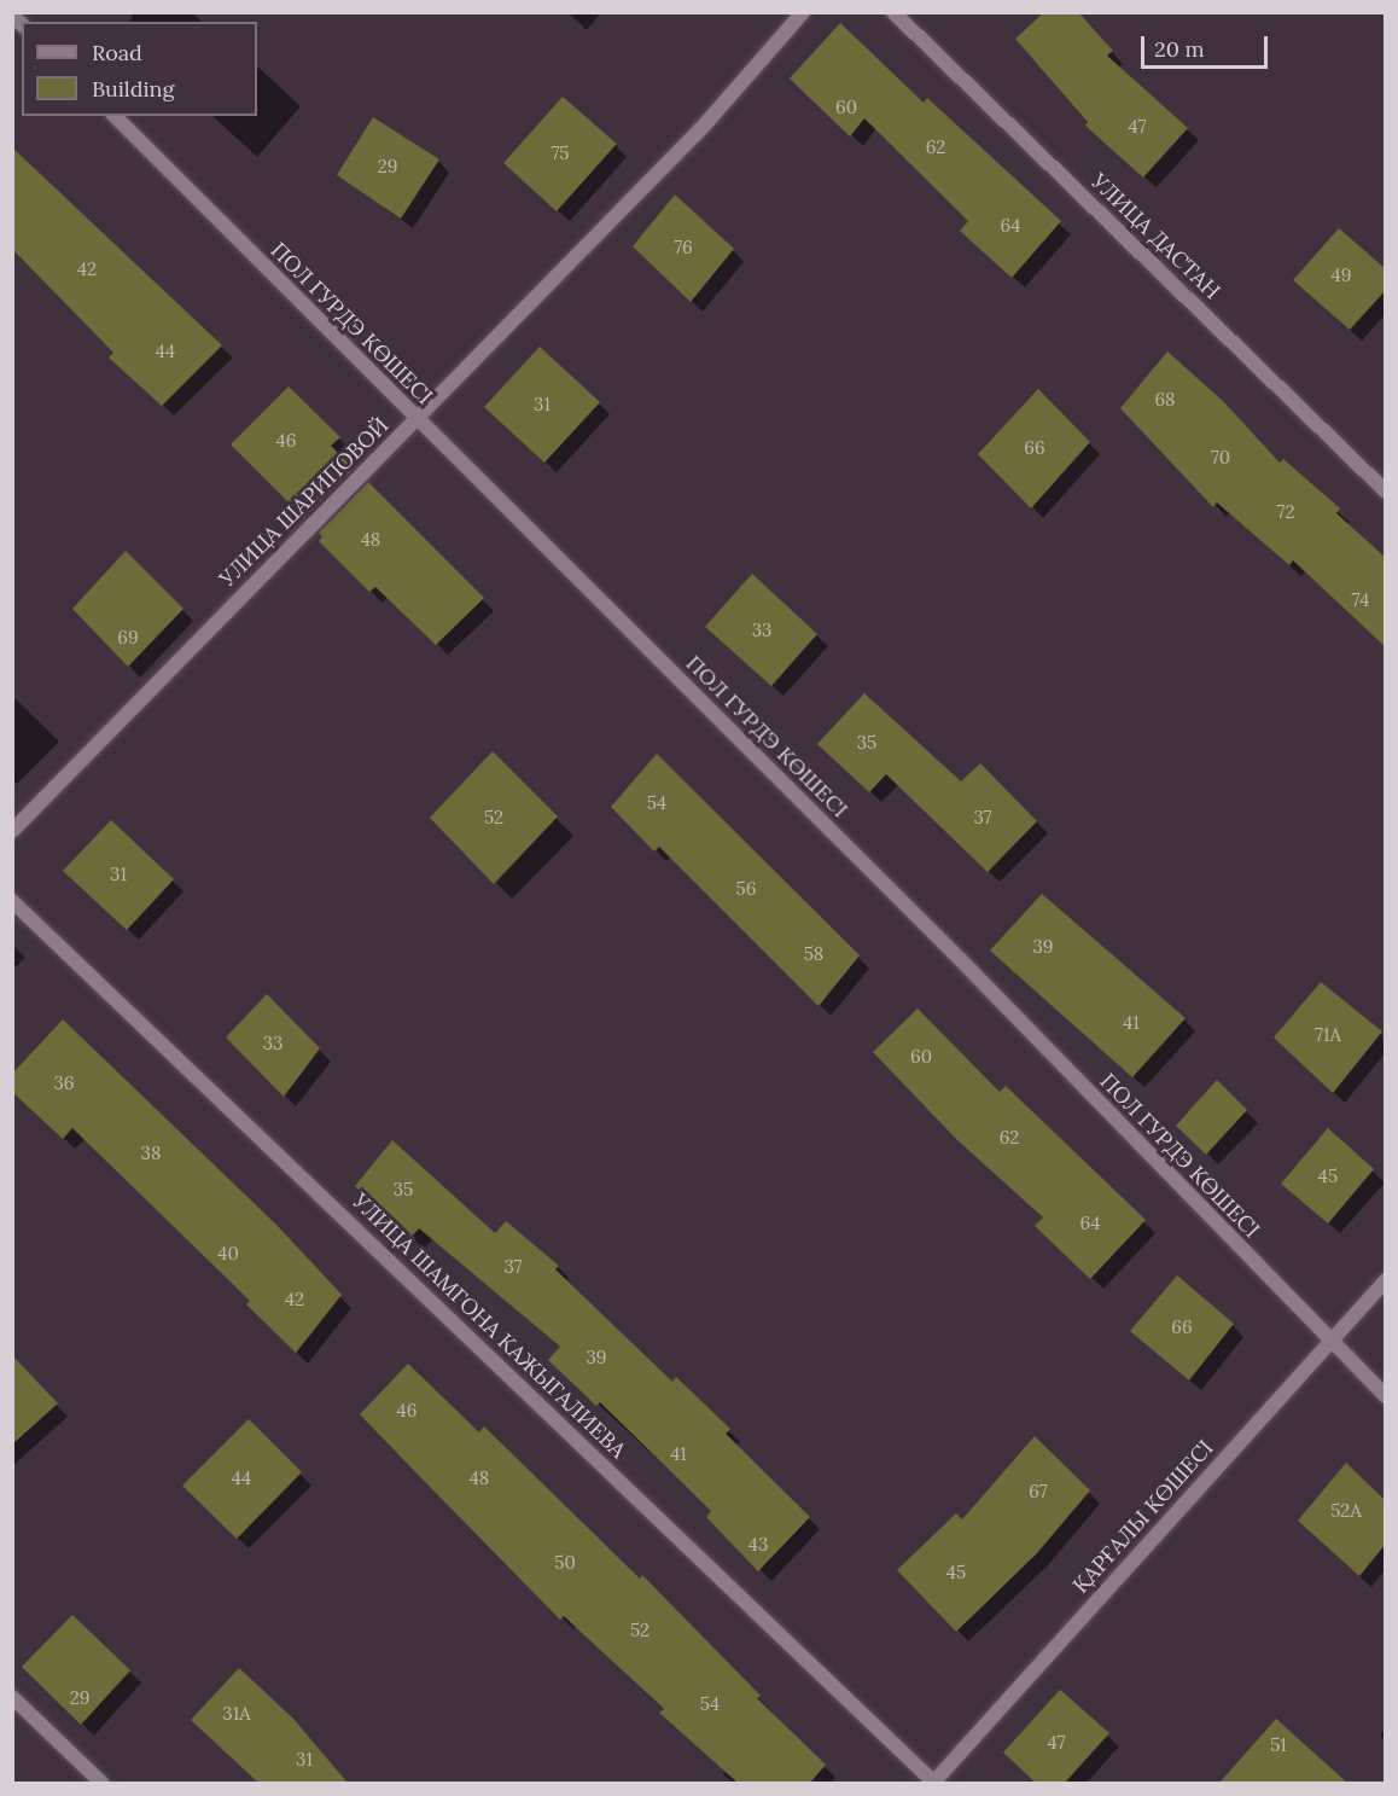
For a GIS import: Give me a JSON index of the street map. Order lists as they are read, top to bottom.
{
  "streets": {
    "street": [
      "УЛИЦА ДАСТАН",
      "ПОЛ ГУРДЭ КӨШЕСІ",
      "УЛИЦА ШАРИПОВОЙ",
      "УЛИЦА ШАМГОНА КАЖЫГАЛИЕВА",
      "ҚАРҒАЛЫ КӨШЕСІ"
    ]
  },
  "crossings": [
    ["ПОЛ ГУРДЭ КӨШЕСІ", "УЛИЦА ШАРИПОВОЙ"],
    ["ПОЛ ГУРДЭ КӨШЕСІ", "ҚАРҒАЛЫ КӨШЕСІ"],
    ["УЛИЦА ШАМГОНА КАЖЫГАЛИЕВА", "ҚАРҒАЛЫ КӨШЕСІ"]
  ],
  "house_numbers": [
    "60",
    "47",
    "62",
    "75",
    "29",
    "64",
    "76",
    "42",
    "49",
    "44",
    "68",
    "31",
    "46",
    "66",
    "70",
    "72",
    "48",
    "74",
    "33",
    "69",
    "35",
    "54",
    "52",
    "37",
    "31",
    "56",
    "39",
    "58",
    "41",
    "71А",
    "33",
    "60",
    "36",
    "62",
    "38",
    "45",
    "35",
    "64",
    "40",
    "37",
    "42",
    "66",
    "39",
    "46",
    "41",
    "44",
    "48",
    "67",
    "52А",
    "43",
    "50",
    "45",
    "52",
    "29",
    "54",
    "31А",
    "47",
    "51",
    "31"
  ],
  "legend": ["Road", "Building"],
  "scale_bar": "20 m"
}
